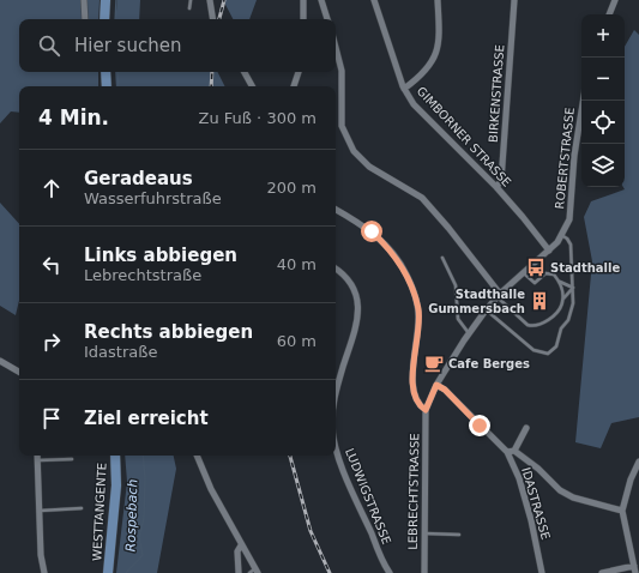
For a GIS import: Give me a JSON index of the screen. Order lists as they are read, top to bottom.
{
  "streets": {
    "main road": ["WESTTANGENTE"],
    "street": [
      "BIRKENSTRASSE",
      "GIMBORNER STRASSE",
      "ROBERTSTRASSE",
      "LEBRECHTSTRASSE",
      "LUDWIGSTRASSE",
      "IDASTRASSE"
    ]
  },
  "crossings": [
    ["BIRKENSTRASSE", "GIMBORNER STRASSE"],
    ["GIMBORNER STRASSE", "ROBERTSTRASSE"],
    ["ROBERTSTRASSE", "LEBRECHTSTRASSE"],
    ["ROBERTSTRASSE", "IDASTRASSE"],
    ["LEBRECHTSTRASSE", "IDASTRASSE"]
  ],
  "water": ["Rospebach"],
  "places": {
    "bus stop": ["Stadthalle"],
    "building": ["Stadthalle Gummersbach"],
    "cafe": ["Cafe Berges"]
  },
  "page": {
    "map_buttons": ["+", "−"],
    "search": "Hier suchen",
    "heading": ["4 Min.", "Zu Fuß · 300 m"],
    "list": [
      ["Geradeaus", "Wasserfuhrstraße", "200 m"],
      ["Links abbiegen", "Lebrechtstraße", "40 m"],
      ["Rechts abbiegen", "Idastraße", "60 m"],
      "Ziel erreicht"
    ]
  }
}
